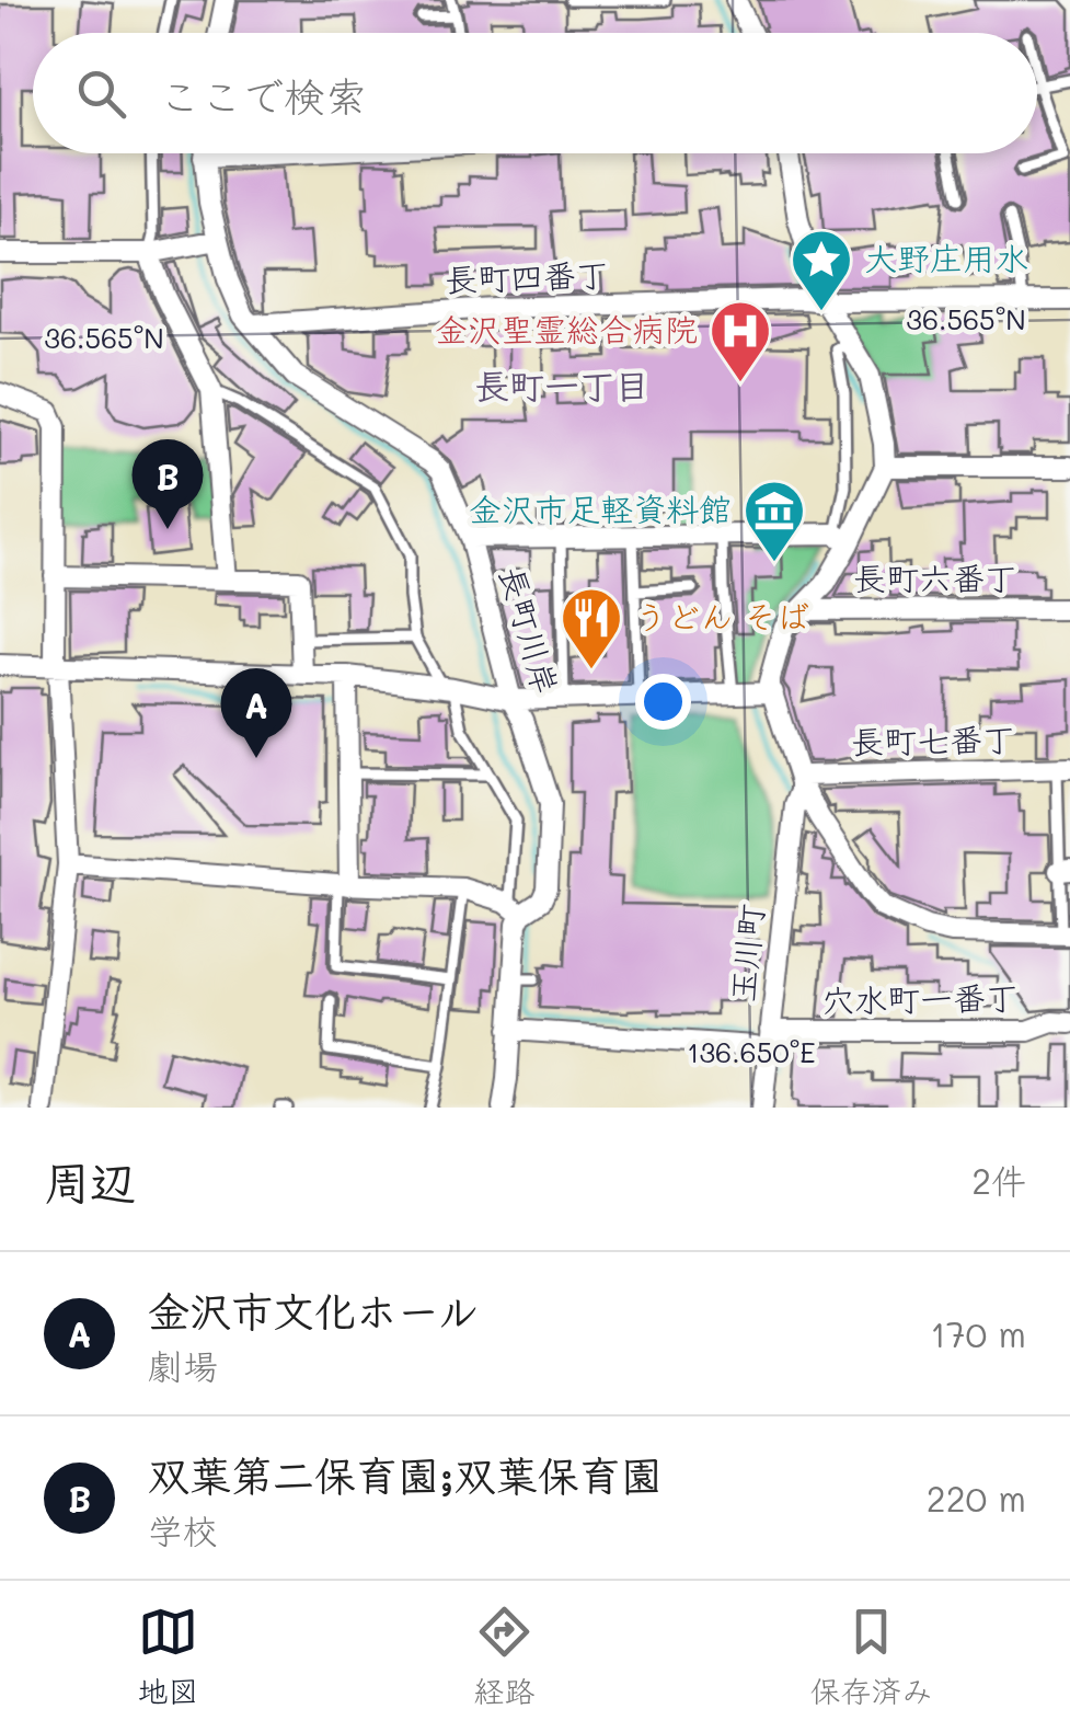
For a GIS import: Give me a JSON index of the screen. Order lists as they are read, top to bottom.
{
  "streets": {
    "street": [
      "長町四番丁",
      "長町六番丁",
      "長町川岸",
      "長町七番丁",
      "玉川町",
      "穴水町一番丁"
    ]
  },
  "crossings": [
    ["長町四番丁", "長町川岸"],
    ["長町七番丁", "玉川町"],
    ["玉川町", "穴水町一番丁"]
  ],
  "districts": ["長町一丁目"],
  "places": {
    "place": ["大野庄用水"],
    "hospital": ["金沢聖霊総合病院"],
    "museum": ["金沢市足軽資料館"],
    "restaurant": ["うどん そば"]
  },
  "page": {
    "search": "ここで検索",
    "pins": ["B", "A"],
    "heading": ["周辺", "2件"],
    "list": [
      {
        "mark": "A",
        "name": "金沢市文化ホール",
        "note": "劇場",
        "value": "170 m"
      },
      {
        "mark": "B",
        "name": "双葉第二保育園;双葉保育園",
        "note": "学校",
        "value": "220 m"
      }
    ],
    "nav": ["地図", "経路", "保存済み"]
  },
  "coordinates": ["36.565°N", "136.650°E"]
}
